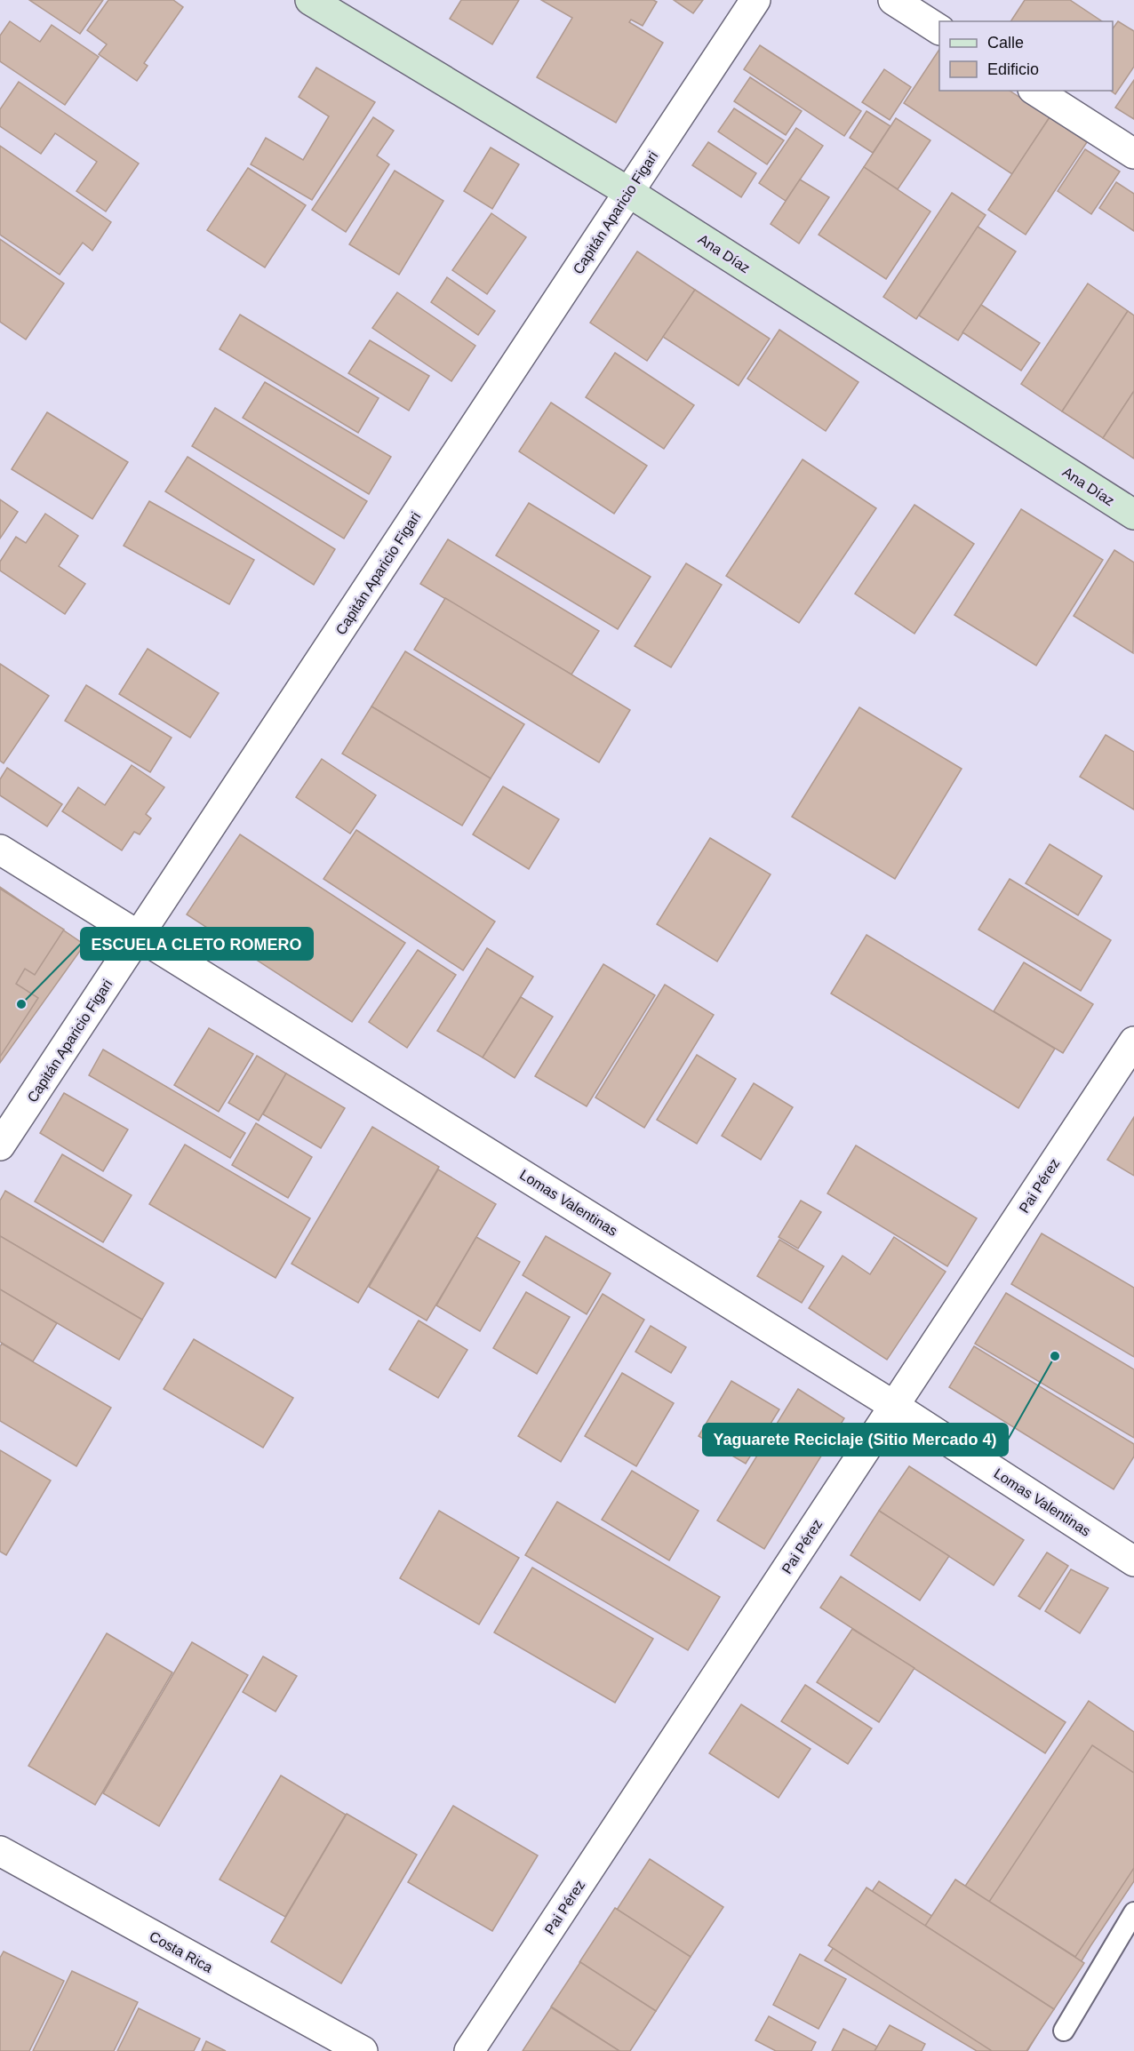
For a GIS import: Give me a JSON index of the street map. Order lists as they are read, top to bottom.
{
  "streets": {
    "main road": ["Ana Díaz"],
    "street": [
      "Capitán Aparicio Figari",
      "Pai Pérez",
      "Lomas Valentinas",
      "Costa Rica"
    ]
  },
  "crossings": [
    ["Capitán Aparicio Figari", "Ana Díaz"],
    ["Capitán Aparicio Figari", "Lomas Valentinas"],
    ["Pai Pérez", "Lomas Valentinas"]
  ],
  "places": ["ESCUELA CLETO ROMERO", "Yaguarete Reciclaje (Sitio Mercado 4)"],
  "legend": ["Calle", "Edificio"]
}
